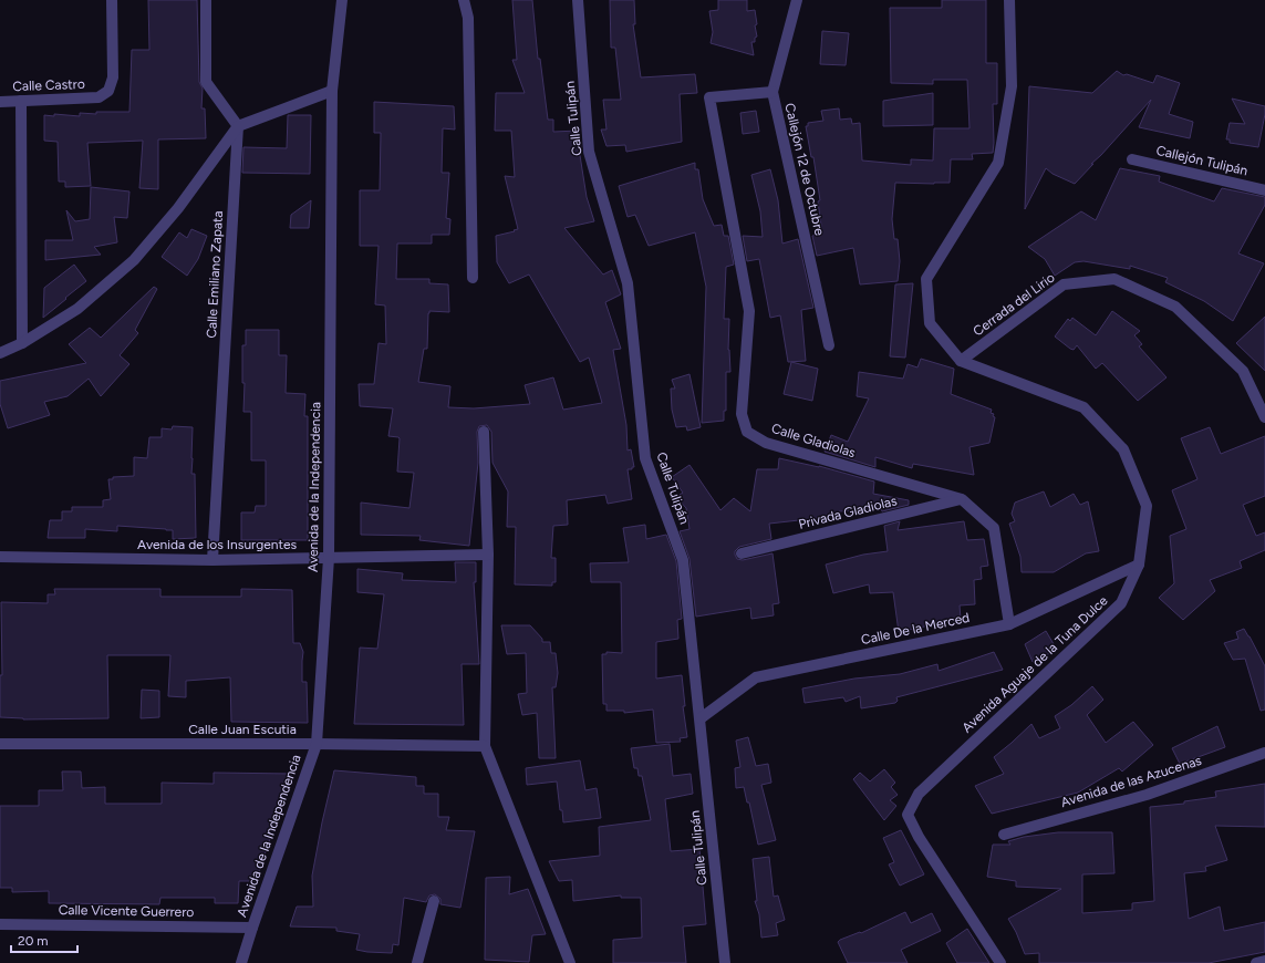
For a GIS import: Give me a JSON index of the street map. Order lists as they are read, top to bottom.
{
  "streets": {
    "street": [
      "Calle Castro",
      "Calle Tulipán",
      "Callejón Tulipán",
      "Callejón 12 de Octubre",
      "Calle Emiliano Zapata",
      "Cerrada del Lirio",
      "Calle Gladiolas",
      "Avenida de la Independencia",
      "Privada Gladiolas",
      "Avenida de los Insurgentes",
      "Calle De la Merced",
      "Avenida Aguaje de la Tuna Dulce",
      "Calle Juan Escutia",
      "Avenida de las Azucenas",
      "Calle Vicente Guerrero"
    ]
  },
  "crossings": [
    ["Calle Tulipán", "Calle De la Merced"],
    ["Callejón 12 de Octubre", "Calle Gladiolas"],
    ["Calle Emiliano Zapata", "Avenida de los Insurgentes"],
    ["Cerrada del Lirio", "Avenida Aguaje de la Tuna Dulce"],
    ["Calle Gladiolas", "Privada Gladiolas"],
    ["Calle Gladiolas", "Calle De la Merced"],
    ["Avenida de la Independencia", "Avenida de los Insurgentes"],
    ["Avenida de la Independencia", "Calle Juan Escutia"],
    ["Avenida de la Independencia", "Calle Vicente Guerrero"],
    ["Calle De la Merced", "Avenida Aguaje de la Tuna Dulce"]
  ],
  "scale_bar": "20 m"
}
